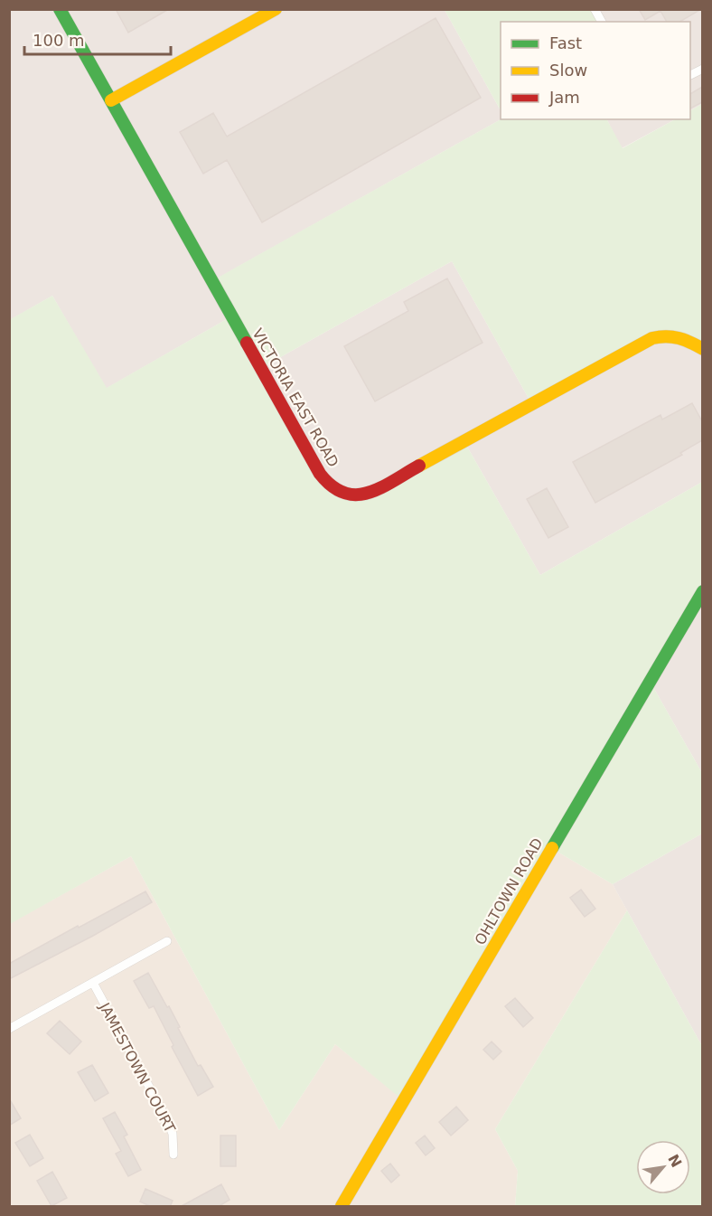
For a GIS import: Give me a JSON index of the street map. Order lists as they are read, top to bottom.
{
  "streets": {
    "street": ["VICTORIA EAST ROAD", "OHLTOWN ROAD", "JAMESTOWN COURT"]
  },
  "legend": ["Fast", "Slow", "Jam"],
  "scale_bar": "100 m",
  "north": "top right"
}
